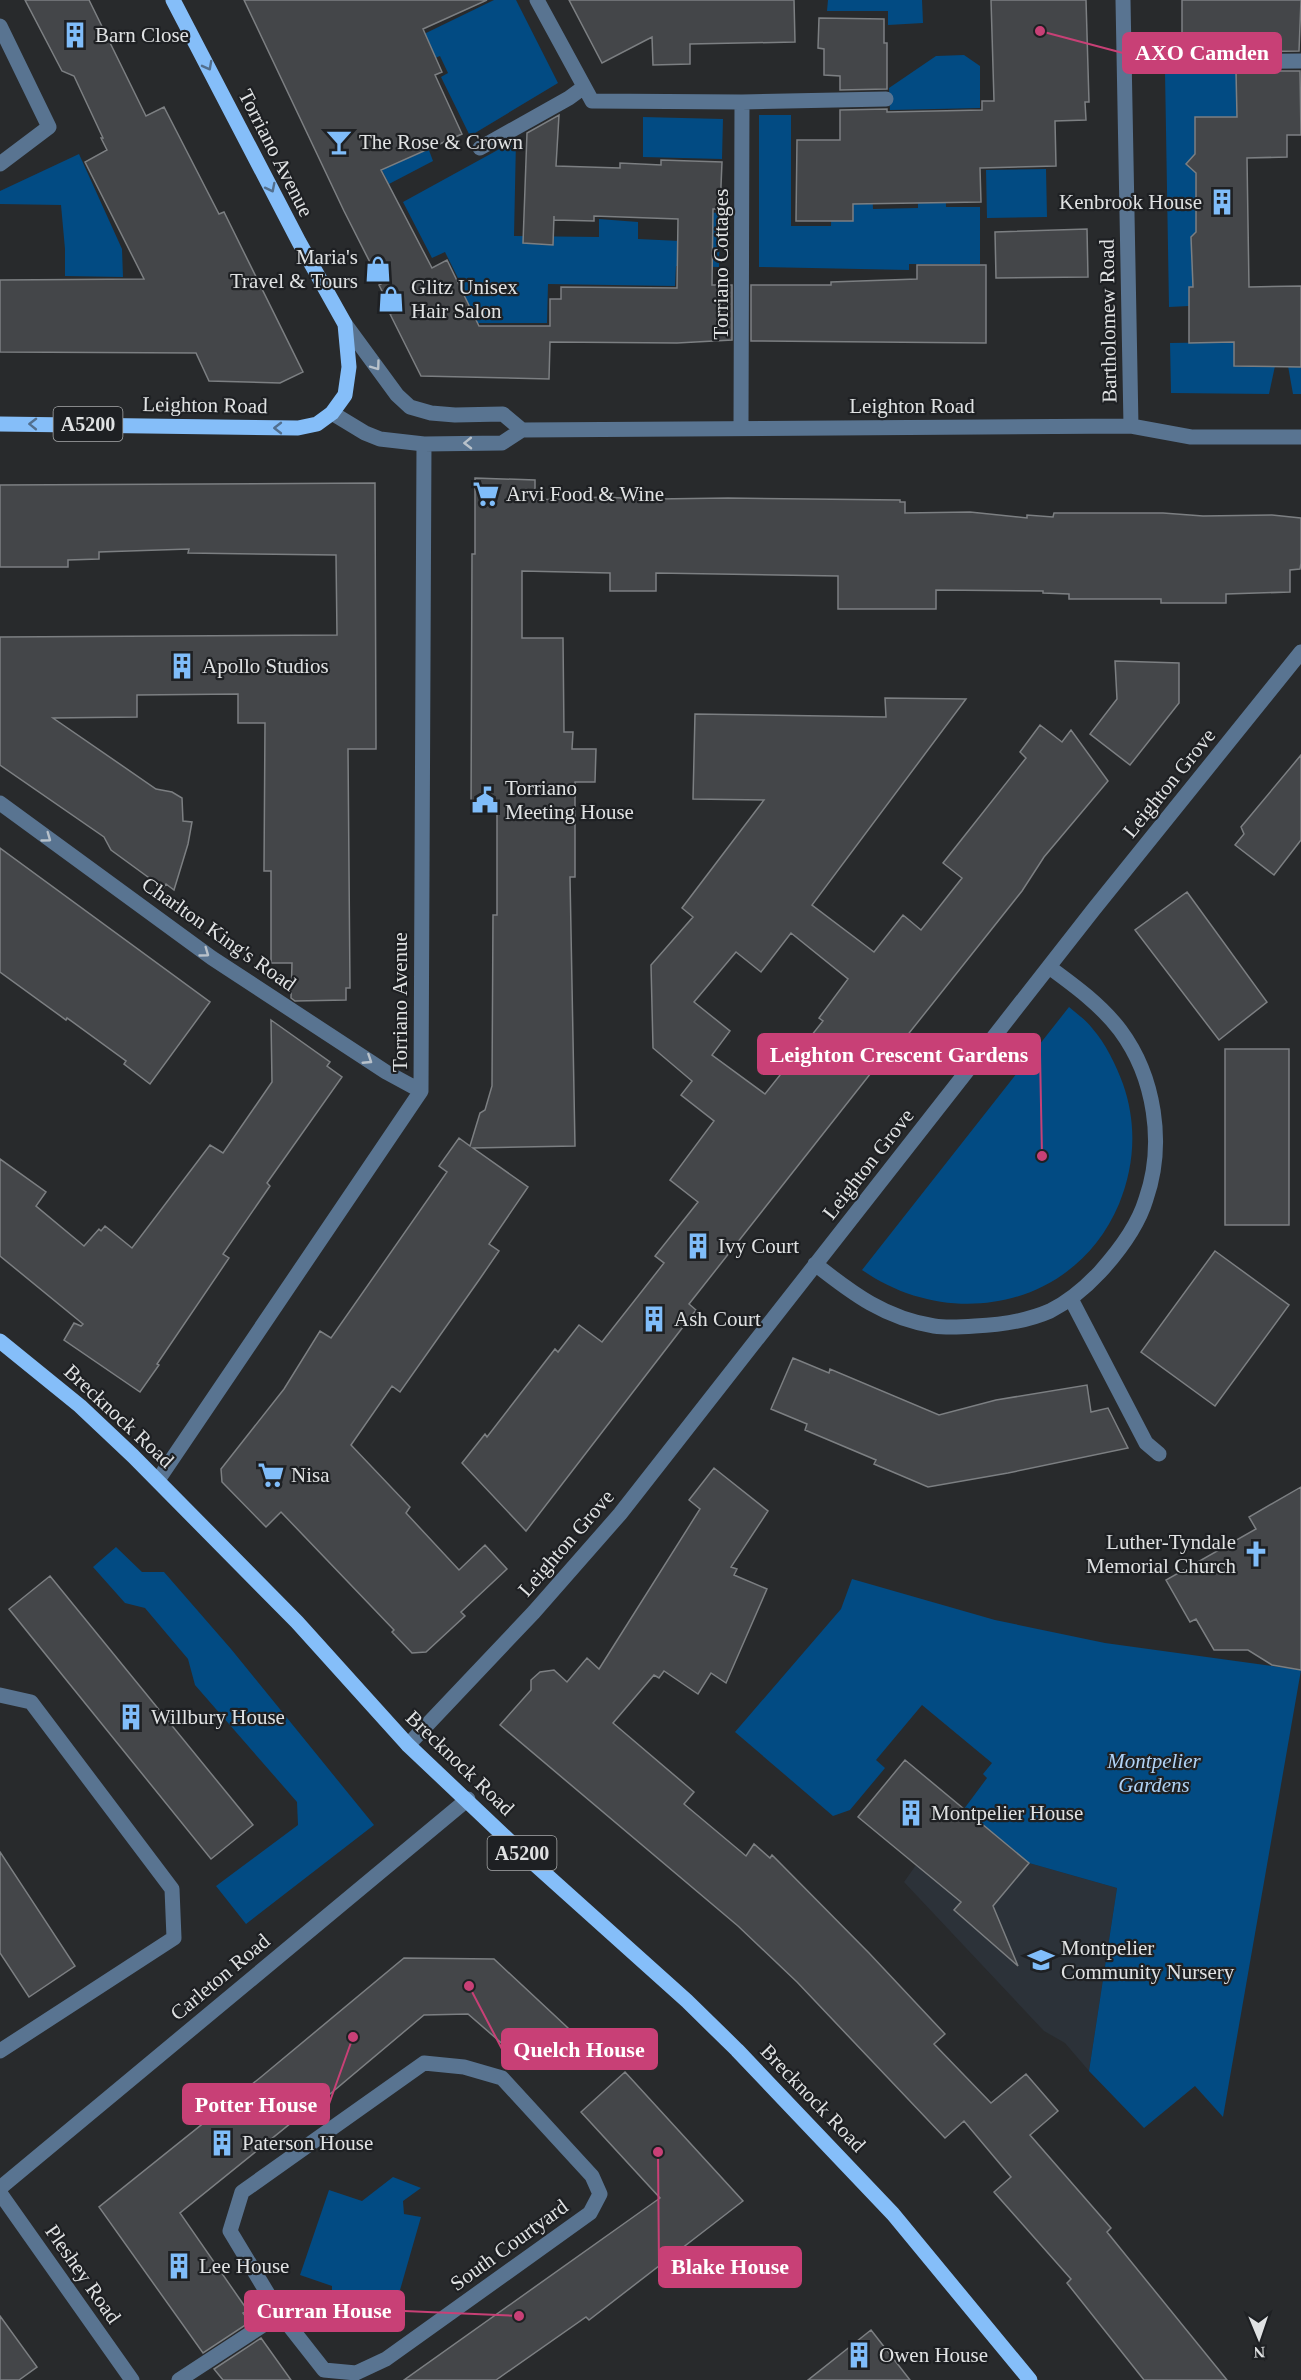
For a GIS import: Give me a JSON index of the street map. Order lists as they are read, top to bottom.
{
  "streets": {
    "main road": [
      "Torriano Avenue",
      "Leighton Road",
      "A5200",
      "Brecknock Road"
    ],
    "street": [
      "Torriano Cottages",
      "Bartholomew Road",
      "Leighton Grove",
      "Charlton King's Road",
      "Carleton Road",
      "South Courtyard",
      "Pleshey Road"
    ]
  },
  "crossings": [
    ["Torriano Avenue", "Leighton Road"],
    ["Torriano Avenue", "Charlton King's Road"],
    ["Torriano Avenue", "Brecknock Road"],
    ["Torriano Cottages", "Leighton Road"],
    ["Bartholomew Road", "Leighton Road"],
    ["Leighton Grove", "Brecknock Road"],
    ["Brecknock Road", "Carleton Road"]
  ],
  "one_way": ["Charlton King's Road"],
  "parks": ["Montpelier Gardens"],
  "places": {
    "other": [
      "AXO Camden",
      "Leighton Crescent Gardens",
      "Quelch House",
      "Potter House",
      "Blake House",
      "Curran House"
    ],
    "building": [
      "Barn Close",
      "Kenbrook House",
      "Apollo Studios",
      "Ivy Court",
      "Ash Court",
      "Willbury House",
      "Montpelier House",
      "Paterson House",
      "Lee House",
      "Owen House"
    ],
    "bar": ["The Rose & Crown"],
    "shop": ["Maria's Travel & Tours", "Glitz Unisex Hair Salon"],
    "supermarket": ["Arvi Food & Wine", "Nisa"],
    "public building": ["Torriano Meeting House"],
    "church": ["Luther-Tyndale Memorial Church"],
    "school or university": ["Montpelier Community Nursery"]
  },
  "north": "bottom"
}
